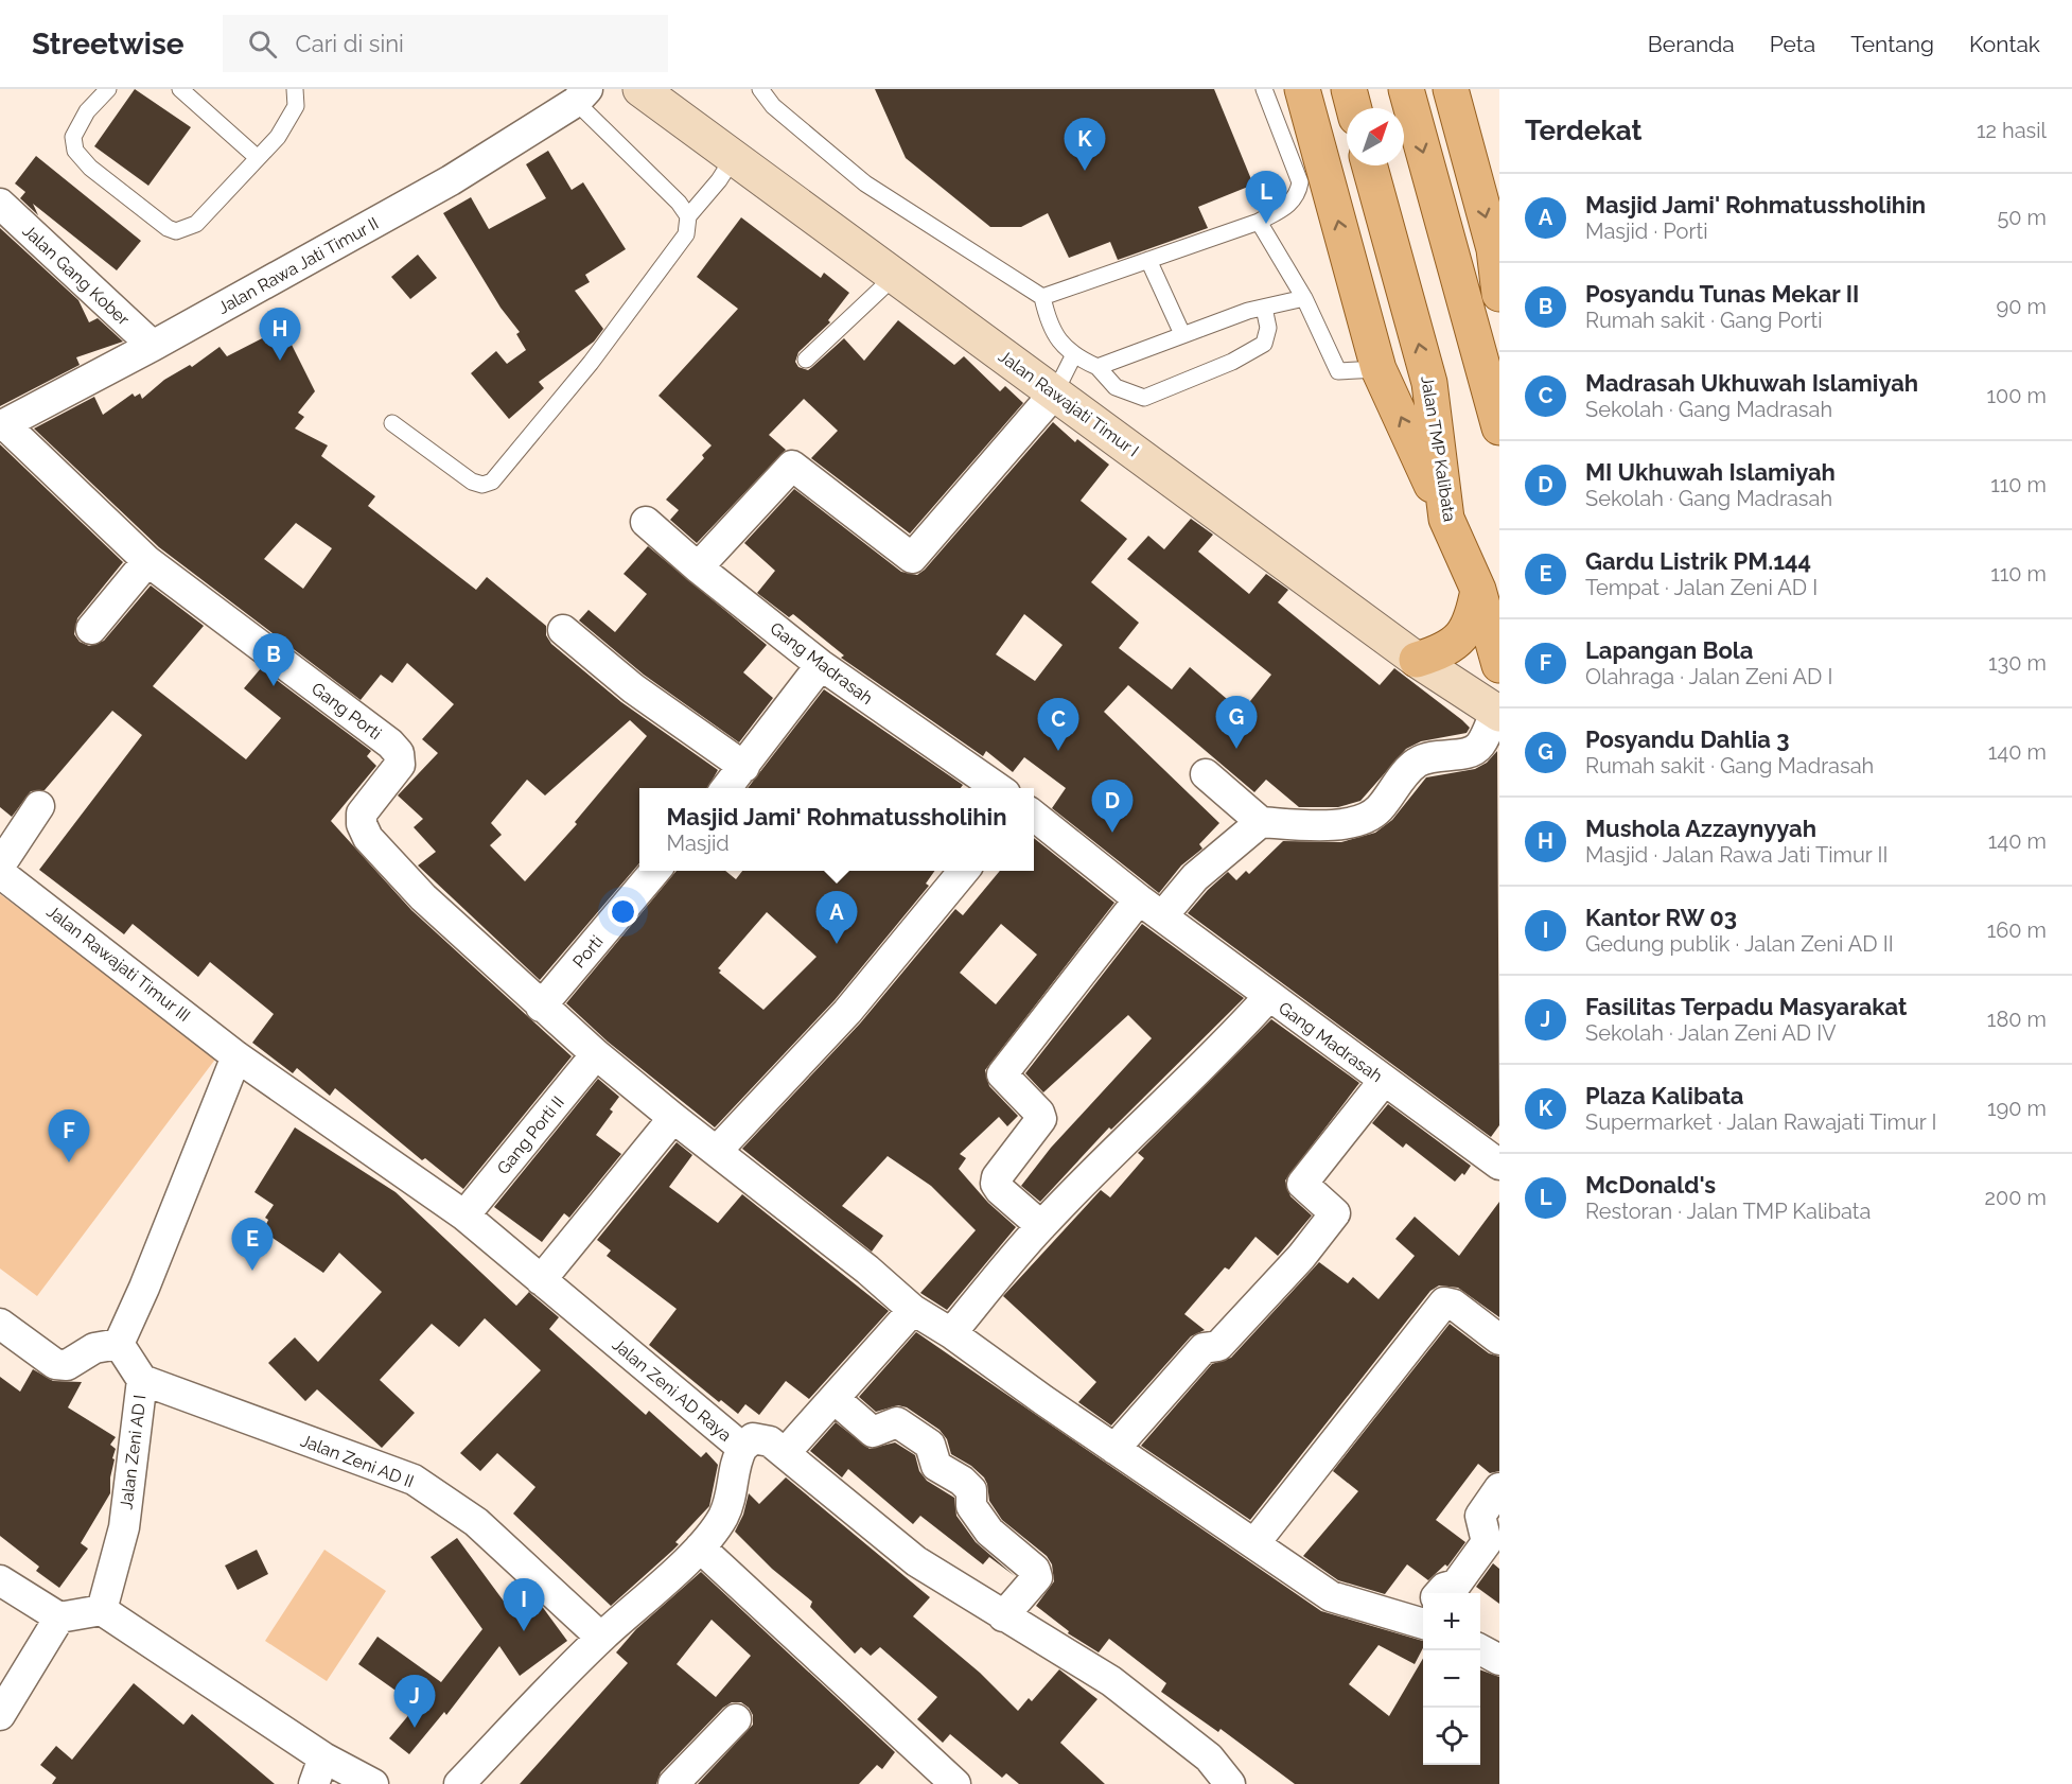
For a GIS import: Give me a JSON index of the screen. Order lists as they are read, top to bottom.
{
  "streets": {
    "main road": ["Jalan TMP Kalibata"],
    "street": [
      "Jalan Rawa Jati Timur II",
      "Jalan Gang Kober",
      "Jalan Rawajati Timur I",
      "Gang Madrasah",
      "Gang Porti",
      "Porti",
      "Jalan Rawajati Timur III",
      "Gang Porti II",
      "Jalan Zeni AD Raya",
      "Jalan Zeni AD I",
      "Jalan Zeni AD II"
    ]
  },
  "crossings": [
    ["Jalan Rawa Jati Timur II", "Jalan Gang Kober"],
    ["Jalan Rawa Jati Timur II", "Gang Porti"],
    ["Gang Porti", "Porti"],
    ["Jalan Rawajati Timur III", "Jalan Zeni AD Raya"],
    ["Gang Porti II", "Jalan Zeni AD Raya"],
    ["Jalan Zeni AD I", "Jalan Zeni AD II"]
  ],
  "north": "top right",
  "page": {
    "header": "Streetwise",
    "search": "Cari di sini",
    "nav": [
      "Beranda",
      "Peta",
      "Tentang",
      "Kontak"
    ],
    "heading": ["Terdekat", "12 hasil"],
    "pins": [
      "K",
      "L",
      "H",
      "B",
      "G",
      "C",
      "D",
      "A",
      "F",
      "E",
      "I",
      "J"
    ],
    "list": [
      {
        "mark": "A",
        "name": "Masjid Jami' Rohmatussholihin",
        "note": "Masjid · Porti",
        "value": "50 m"
      },
      {
        "mark": "B",
        "name": "Posyandu Tunas Mekar II",
        "note": "Rumah sakit · Gang Porti",
        "value": "90 m"
      },
      {
        "mark": "C",
        "name": "Madrasah Ukhuwah Islamiyah",
        "note": "Sekolah · Gang Madrasah",
        "value": "100 m"
      },
      {
        "mark": "D",
        "name": "MI Ukhuwah Islamiyah",
        "note": "Sekolah · Gang Madrasah",
        "value": "110 m"
      },
      {
        "mark": "E",
        "name": "Gardu Listrik PM.144",
        "note": "Tempat · Jalan Zeni AD I",
        "value": "110 m"
      },
      {
        "mark": "F",
        "name": "Lapangan Bola",
        "note": "Olahraga · Jalan Zeni AD I",
        "value": "130 m"
      },
      {
        "mark": "G",
        "name": "Posyandu Dahlia 3",
        "note": "Rumah sakit · Gang Madrasah",
        "value": "140 m"
      },
      {
        "mark": "H",
        "name": "Mushola Azzaynyyah",
        "note": "Masjid · Jalan Rawa Jati Timur II",
        "value": "140 m"
      },
      {
        "mark": "I",
        "name": "Kantor RW 03",
        "note": "Gedung publik · Jalan Zeni AD II",
        "value": "160 m"
      },
      {
        "mark": "J",
        "name": "Fasilitas Terpadu Masyarakat",
        "note": "Sekolah · Jalan Zeni AD IV",
        "value": "180 m"
      },
      {
        "mark": "K",
        "name": "Plaza Kalibata",
        "note": "Supermarket · Jalan Rawajati Timur I",
        "value": "190 m"
      },
      {
        "mark": "L",
        "name": "McDonald's",
        "note": "Restoran · Jalan TMP Kalibata",
        "value": "200 m"
      }
    ],
    "popup": ["Masjid Jami' Rohmatussholihin", "Masjid"],
    "map_buttons": ["+", "−"]
  }
}
